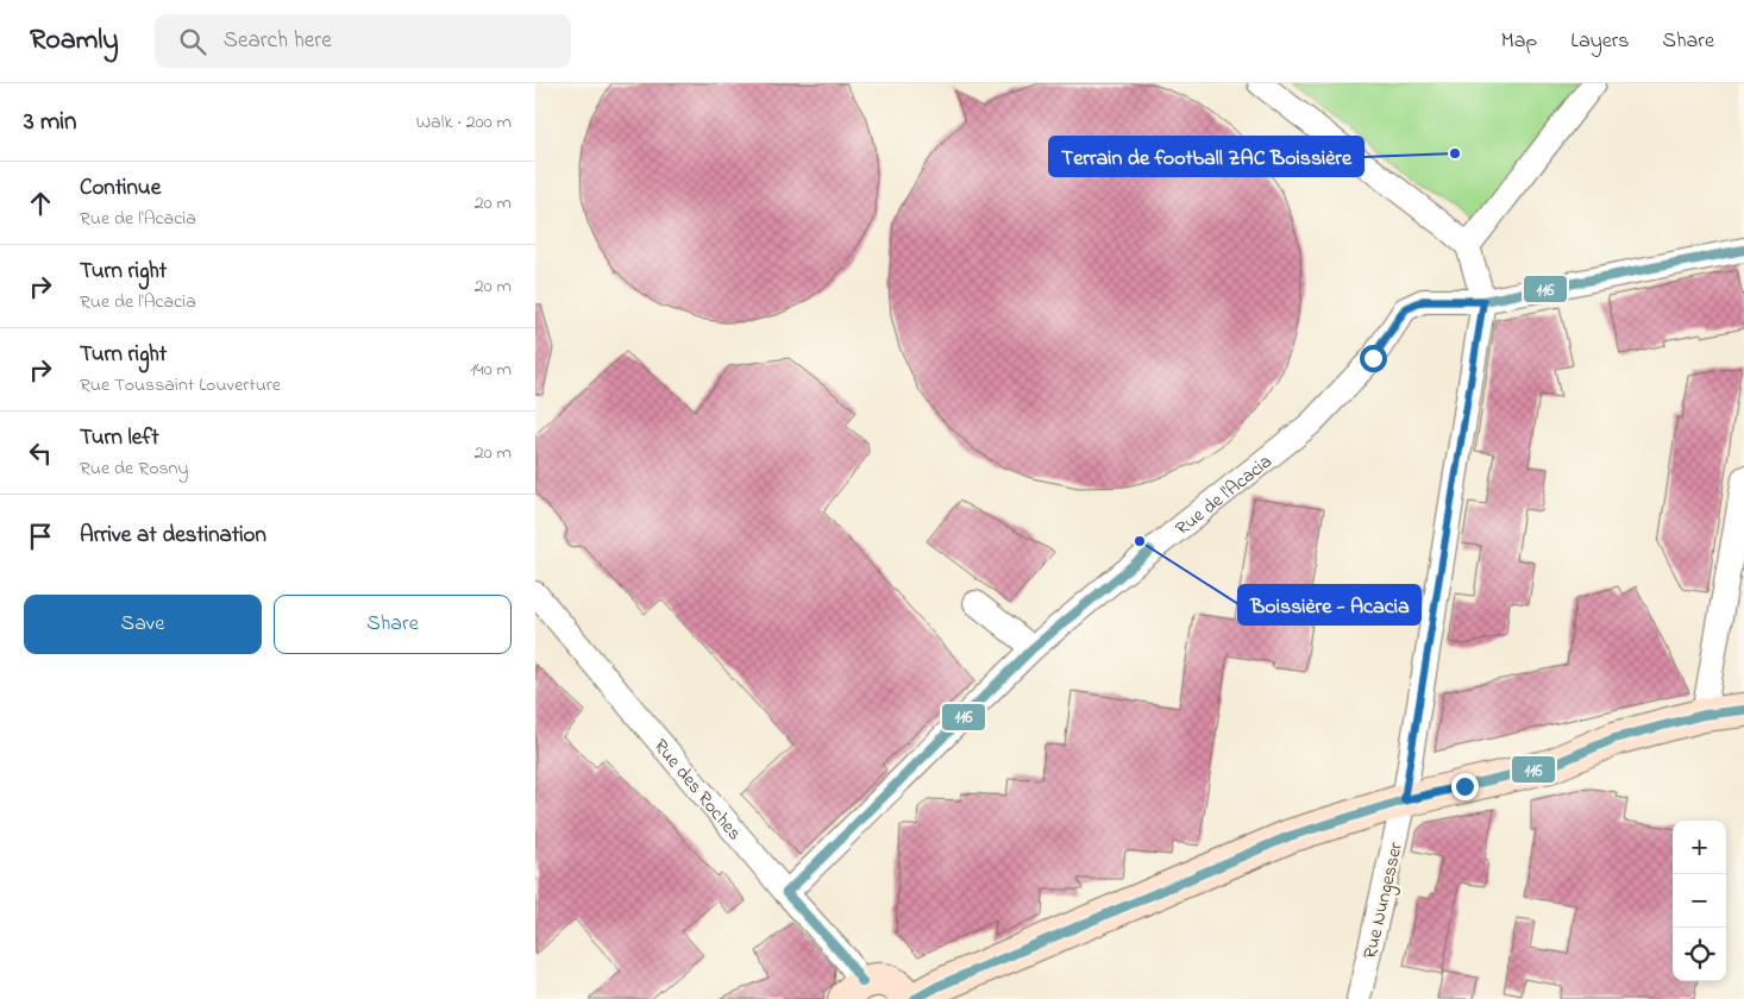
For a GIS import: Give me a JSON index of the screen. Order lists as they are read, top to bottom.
{
  "streets": {
    "street": ["Rue de l'Acacia", "Rue des Roches", "Rue Nungesser"]
  },
  "crossings": [
    ["Rue de l'Acacia", "Rue des Roches"],
    ["Rue de l'Acacia", "Rue Nungesser"]
  ],
  "places": ["Terrain de football ZAC Boissière", "Boissière - Acacia"],
  "lines": ["transit line 116"],
  "page": {
    "header": "Roamly",
    "search": "Search here",
    "nav": ["Map", "Layers", "Share"],
    "heading": ["3 min", "Walk · 200 m"],
    "list": [
      ["Continue", "Rue de l'Acacia", "20 m"],
      ["Turn right", "Rue de l'Acacia", "20 m"],
      ["Turn right", "Rue Toussaint Louverture", "140 m"],
      ["Turn left", "Rue de Rosny", "20 m"],
      "Arrive at destination"
    ],
    "buttons": ["Save", "Share"],
    "map_buttons": ["+", "−"]
  }
}
